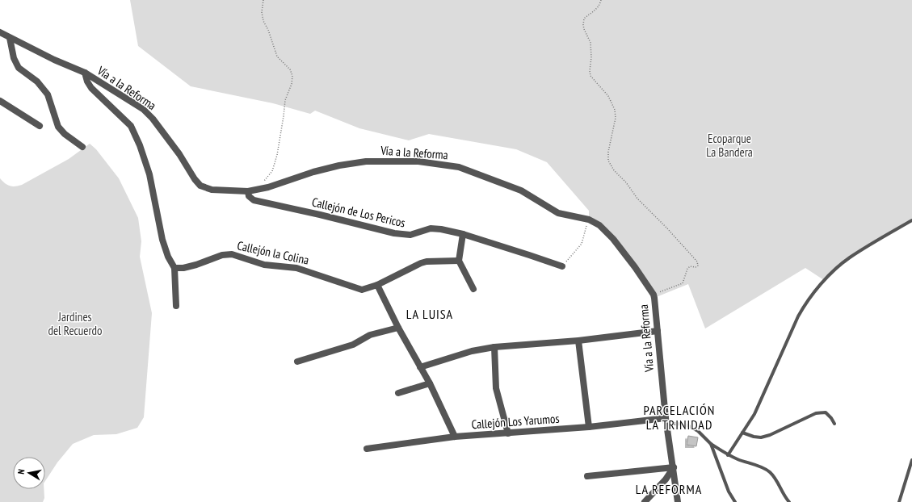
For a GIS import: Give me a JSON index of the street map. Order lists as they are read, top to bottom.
{
  "streets": {
    "street": [
      "Vía a la Reforma",
      "Callejón de Los Pericos",
      "Callejón la Colina",
      "Callejón Los Yarumos"
    ]
  },
  "crossings": [
    ["Vía a la Reforma", "Callejón de Los Pericos"],
    ["Vía a la Reforma", "Callejón Los Yarumos"]
  ],
  "districts": ["LA LUISA", "PARCELACIÓN LA TRINIDAD", "LA REFORMA"],
  "parks": ["Ecoparque La Bandera", "Jardines del Recuerdo"],
  "north": "left"
}
